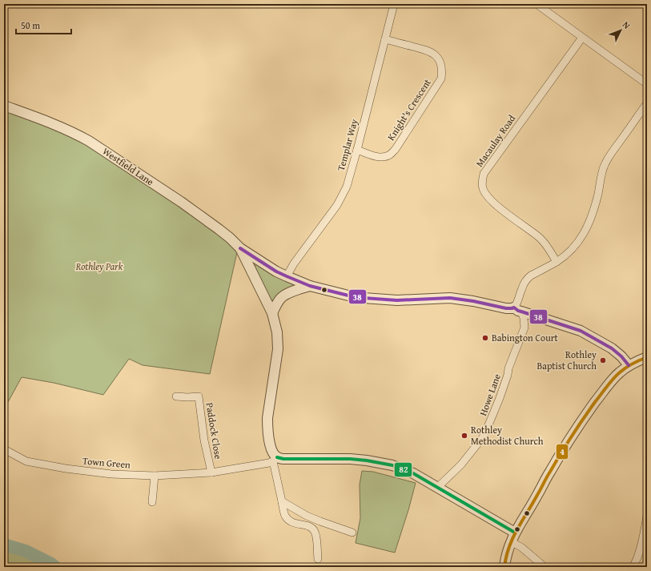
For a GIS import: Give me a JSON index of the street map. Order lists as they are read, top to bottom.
{
  "streets": {
    "street": [
      "Knight's Crescent",
      "Macaulay Road",
      "Templar Way",
      "Westfield Lane",
      "Howe Lane",
      "Paddock Close",
      "Town Green"
    ]
  },
  "crossings": [
    ["Knight's Crescent", "Templar Way"],
    ["Paddock Close", "Town Green"]
  ],
  "parks": ["Rothley Park"],
  "places": ["Babington Court", "Rothley Baptist Church", "Rothley Methodist Church"],
  "lines": ["transit line 38", "transit line 4", "transit line 82"],
  "scale_bar": "50 m",
  "north": "top right"
}
